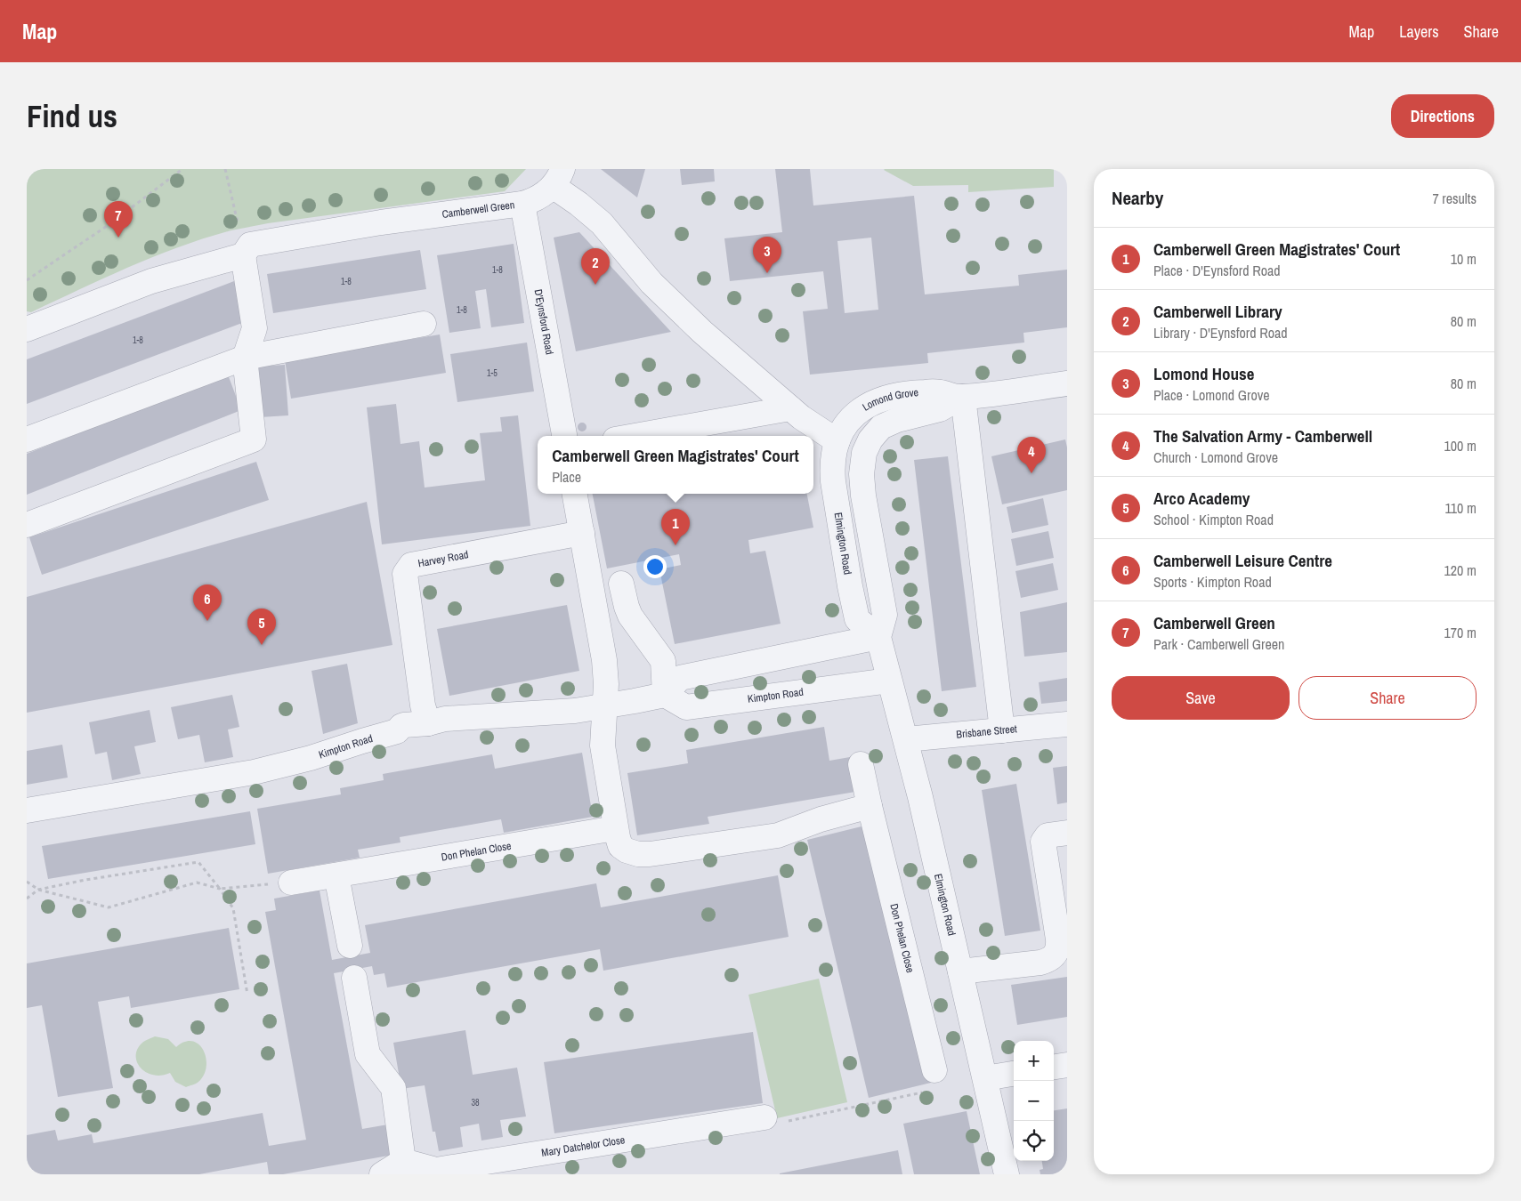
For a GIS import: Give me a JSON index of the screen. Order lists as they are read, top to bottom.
{
  "streets": {
    "street": [
      "Camberwell Green",
      "D'Eynsford Road",
      "Lomond Grove",
      "Elmington Road",
      "Harvey Road",
      "Kimpton Road",
      "Brisbane Street",
      "Don Phelan Close",
      "Mary Datchelor Close"
    ]
  },
  "crossings": [
    ["Camberwell Green", "D'Eynsford Road"],
    ["Lomond Grove", "Elmington Road"],
    ["Elmington Road", "Kimpton Road"],
    ["Elmington Road", "Brisbane Street"],
    ["Harvey Road", "Kimpton Road"]
  ],
  "house_numbers": [
    "1-8",
    "1-8",
    "1-8",
    "1-8",
    "1-5",
    "38"
  ],
  "page": {
    "header": "Map",
    "nav": ["Map", "Layers", "Share"],
    "buttons": [
      "Directions",
      ["Save", "Share"]
    ],
    "title": "Find us",
    "heading": ["Nearby", "7 results"],
    "pins": [
      "7",
      "3",
      "2",
      "4",
      "1",
      "6",
      "5"
    ],
    "list": [
      {
        "mark": "1",
        "name": "Camberwell Green Magistrates' Court",
        "note": "Place · D'Eynsford Road",
        "value": "10 m"
      },
      {
        "mark": "2",
        "name": "Camberwell Library",
        "note": "Library · D'Eynsford Road",
        "value": "80 m"
      },
      {
        "mark": "3",
        "name": "Lomond House",
        "note": "Place · Lomond Grove",
        "value": "80 m"
      },
      {
        "mark": "4",
        "name": "The Salvation Army - Camberwell",
        "note": "Church · Lomond Grove",
        "value": "100 m"
      },
      {
        "mark": "5",
        "name": "Arco Academy",
        "note": "School · Kimpton Road",
        "value": "110 m"
      },
      {
        "mark": "6",
        "name": "Camberwell Leisure Centre",
        "note": "Sports · Kimpton Road",
        "value": "120 m"
      },
      {
        "mark": "7",
        "name": "Camberwell Green",
        "note": "Park · Camberwell Green",
        "value": "170 m"
      }
    ],
    "popup": ["Camberwell Green Magistrates' Court", "Place"],
    "map_buttons": ["+", "−"]
  }
}
